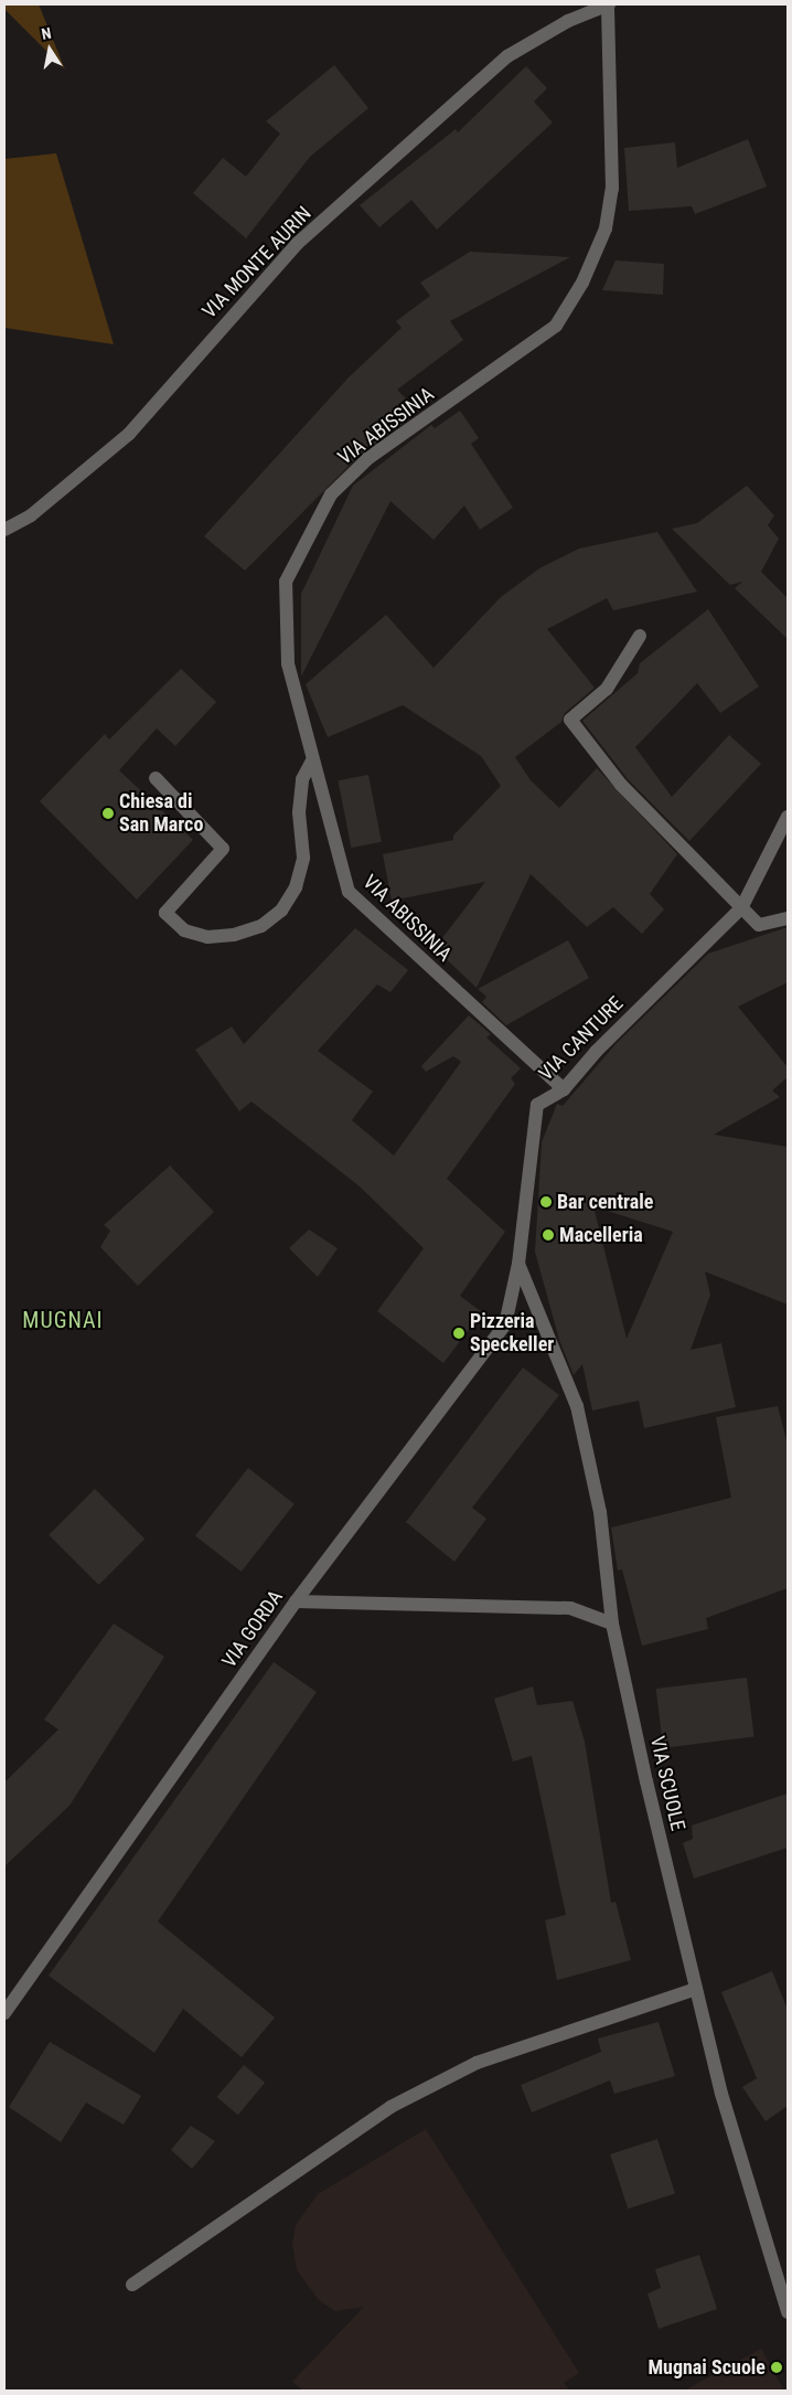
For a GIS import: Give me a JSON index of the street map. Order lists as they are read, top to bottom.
{
  "streets": {
    "street": [
      "VIA MONTE AURIN",
      "VIA ABISSINIA",
      "VIA CANTURE",
      "VIA GORDA",
      "VIA SCUOLE"
    ]
  },
  "crossings": [
    ["VIA MONTE AURIN", "VIA ABISSINIA"],
    ["VIA ABISSINIA", "VIA CANTURE"],
    ["VIA CANTURE", "VIA GORDA"],
    ["VIA CANTURE", "VIA SCUOLE"],
    ["VIA GORDA", "VIA SCUOLE"]
  ],
  "districts": ["MUGNAI"],
  "places": [
    "Chiesa di San Marco",
    "Bar centrale",
    "Macelleria",
    "Pizzeria Speckeller",
    "Mugnai Scuole"
  ],
  "north": "top"
}
